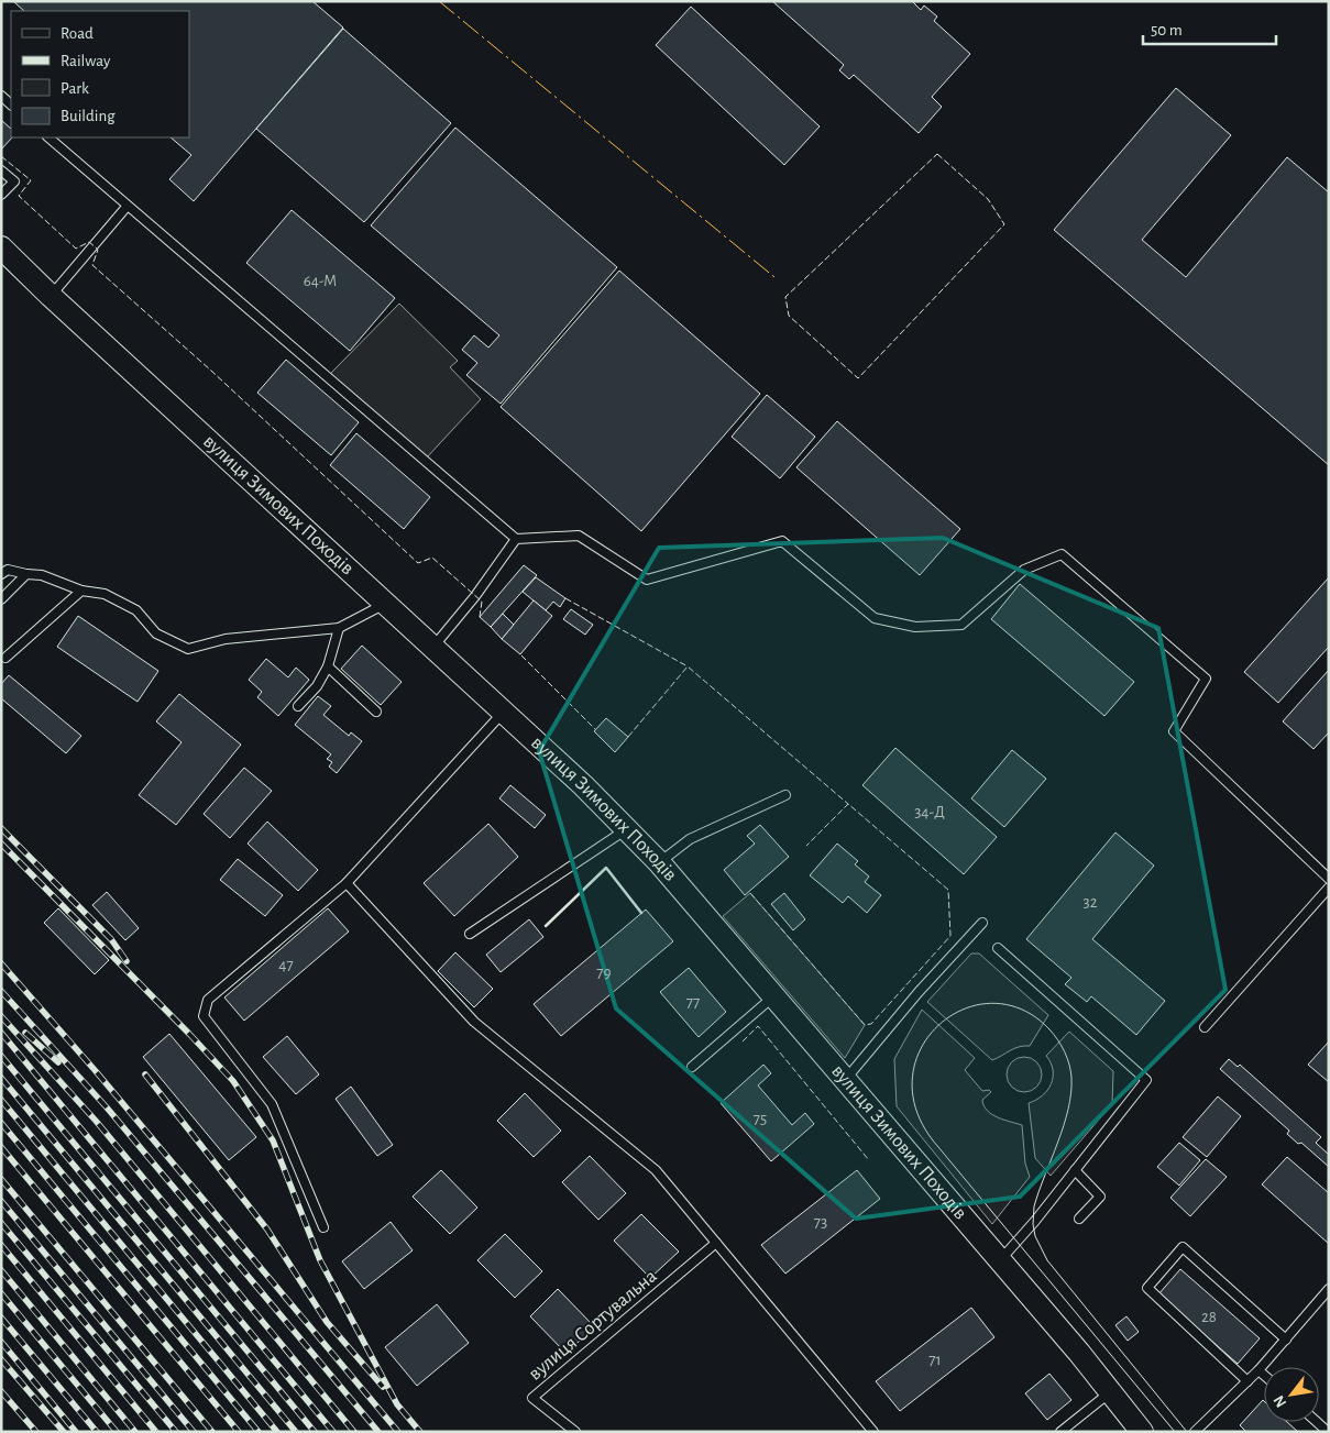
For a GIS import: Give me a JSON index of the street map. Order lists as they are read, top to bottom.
{
  "streets": {
    "main road": ["вулиця Зимових Походів"],
    "lane": ["вулиця Сортувальна"]
  },
  "house_numbers": [
    "64-М",
    "34-Д",
    "32",
    "47",
    "79",
    "77",
    "75",
    "73",
    "28",
    "71"
  ],
  "legend": [
    "Road",
    "Railway",
    "Park",
    "Building"
  ],
  "scale_bar": "50 m",
  "north": "bottom left"
}
